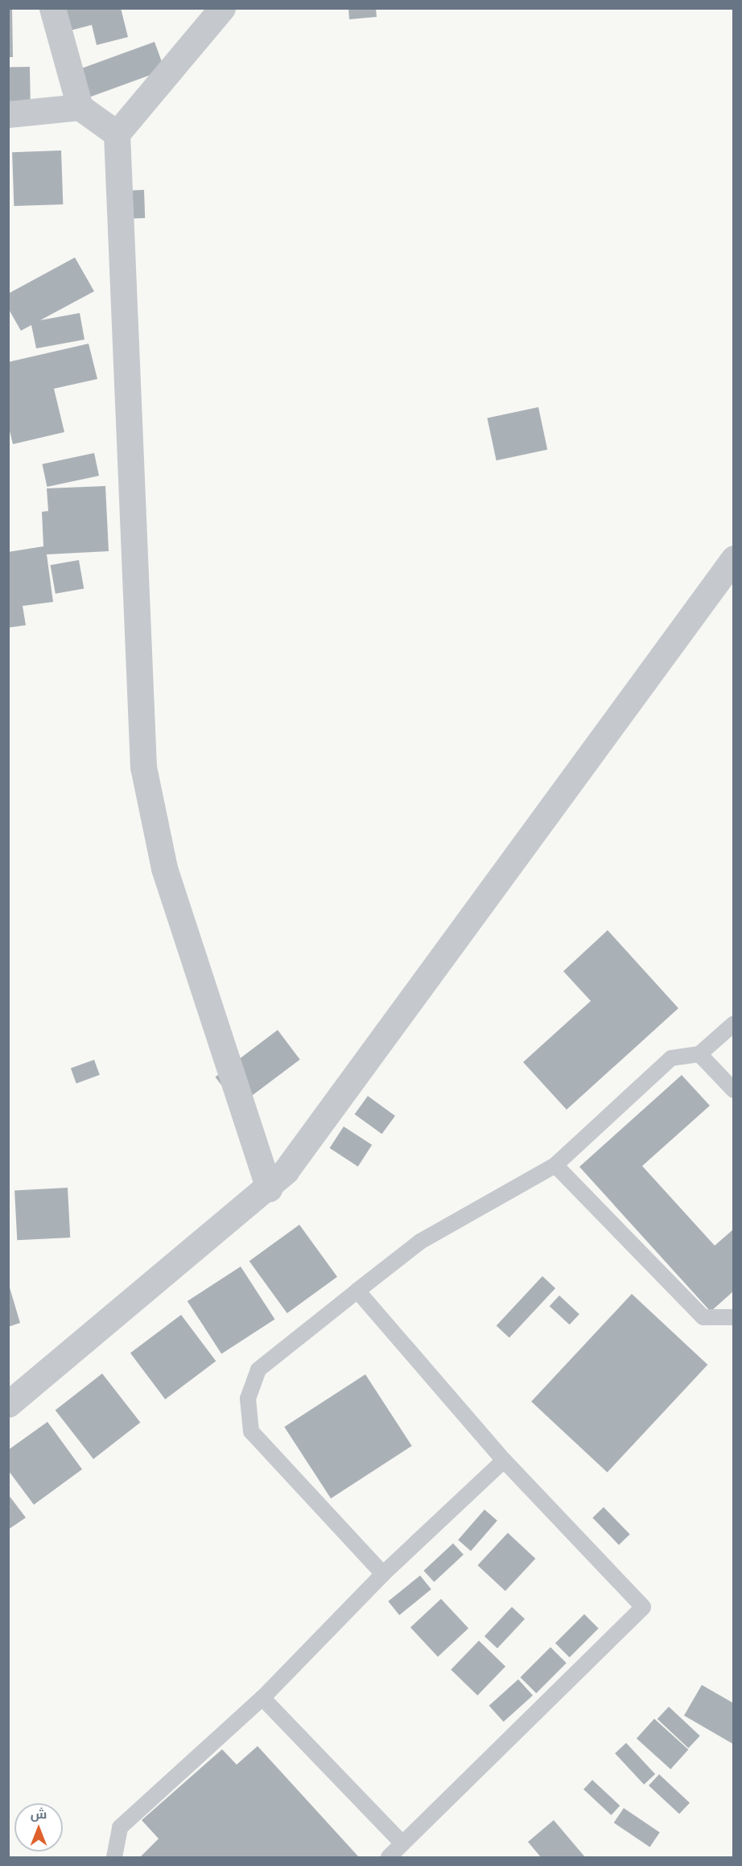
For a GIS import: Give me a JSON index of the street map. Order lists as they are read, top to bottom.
{
  "north": "top"
}
